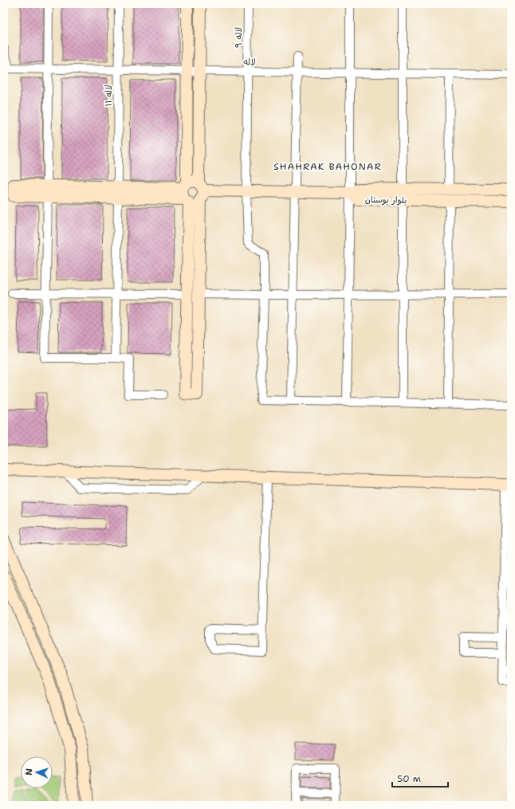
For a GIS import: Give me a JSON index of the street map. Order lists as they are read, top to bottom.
{
  "streets": {
    "street": [
      "لاله ۹",
      "لاله",
      "لاله ۱۱",
      "بلوار بوستان"
    ]
  },
  "crossings": [
    ["لاله ۹", "لاله"],
    ["لاله ۹", "بلوار بوستان"],
    ["لاله", "لاله ۱۱"]
  ],
  "districts": ["SHAHRAK BAHONAR"],
  "scale_bar": "50 m",
  "north": "left"
}
